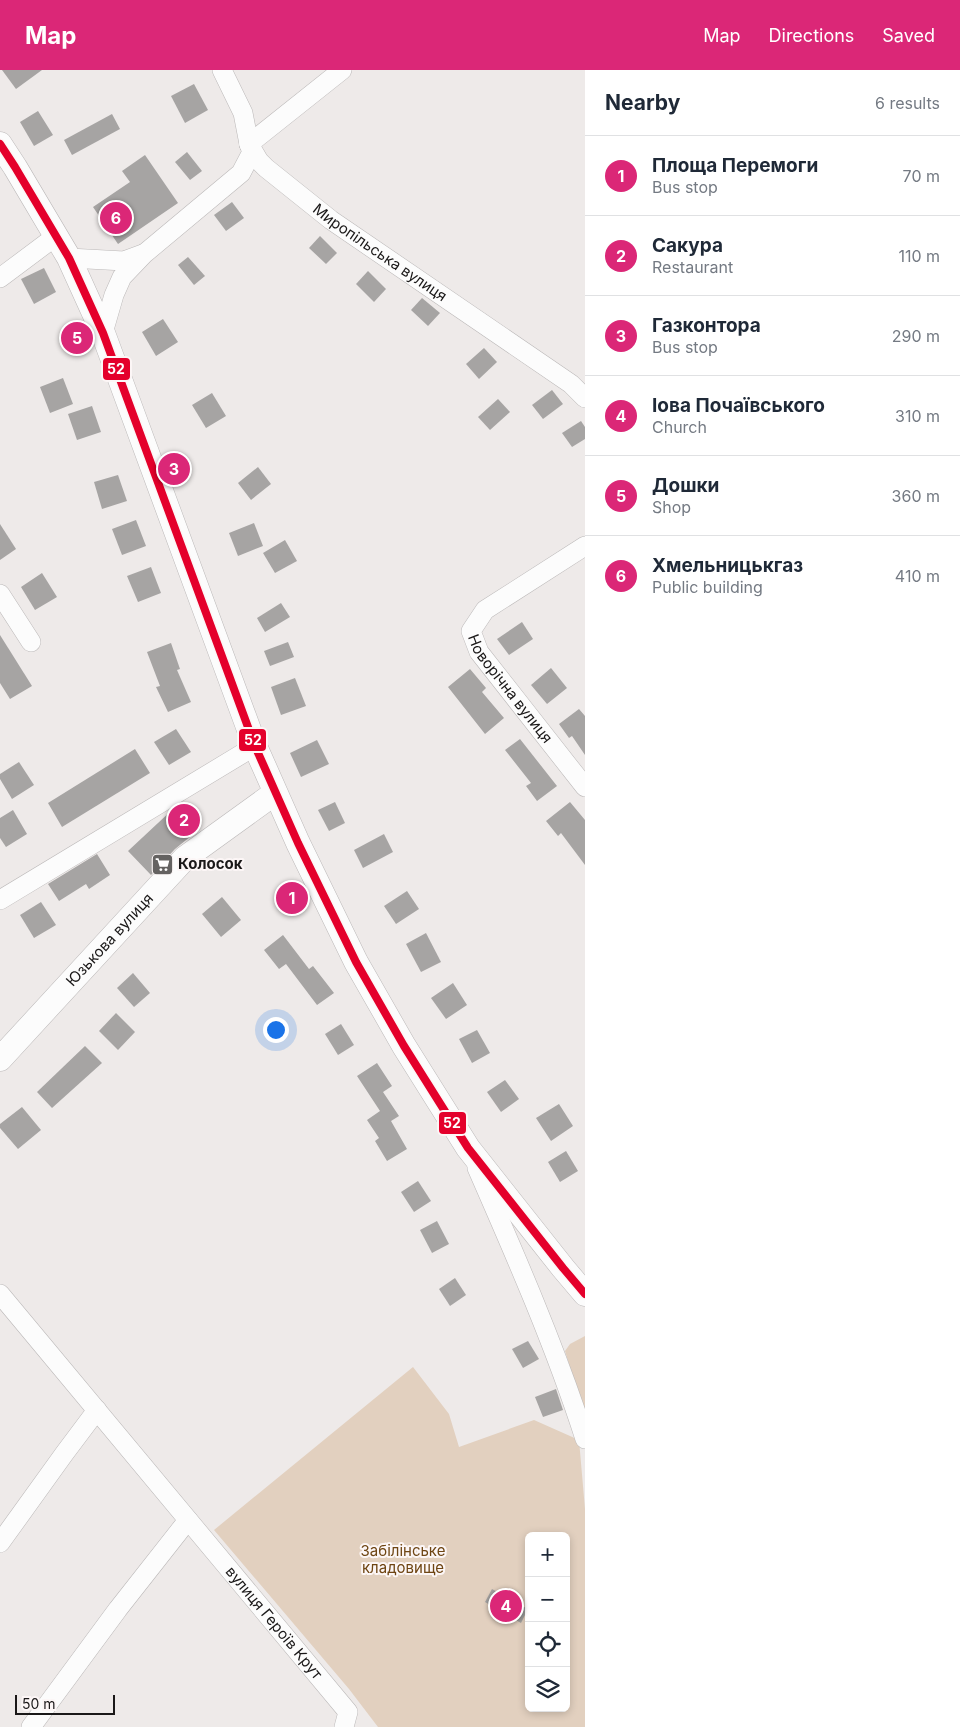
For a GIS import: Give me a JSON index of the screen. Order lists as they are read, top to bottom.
{
  "streets": {
    "main road": ["Юзькова вулиця"],
    "street": ["Миропільська вулиця", "Новорічна вулиця", "вулиця Героїв Крут"]
  },
  "parks": ["Забілінське кладовище"],
  "places": {
    "supermarket": ["Колосок"]
  },
  "lines": ["transit line 52"],
  "scale_bar": "50 m",
  "page": {
    "header": "Map",
    "nav": ["Map", "Directions", "Saved"],
    "heading": ["Nearby", "6 results"],
    "list": [
      {
        "mark": "1",
        "name": "Площа Перемоги",
        "note": "Bus stop",
        "value": "70 m"
      },
      {
        "mark": "2",
        "name": "Сакура",
        "note": "Restaurant",
        "value": "110 m"
      },
      {
        "mark": "3",
        "name": "Газконтора",
        "note": "Bus stop",
        "value": "290 m"
      },
      {
        "mark": "4",
        "name": "Іова Почаївського",
        "note": "Church",
        "value": "310 m"
      },
      {
        "mark": "5",
        "name": "Дошки",
        "note": "Shop",
        "value": "360 m"
      },
      {
        "mark": "6",
        "name": "Хмельницькгаз",
        "note": "Public building",
        "value": "410 m"
      }
    ],
    "pins": [
      "6",
      "5",
      "3",
      "2",
      "1",
      "4"
    ],
    "map_buttons": ["+", "−"],
    "scale": "50 m"
  }
}
